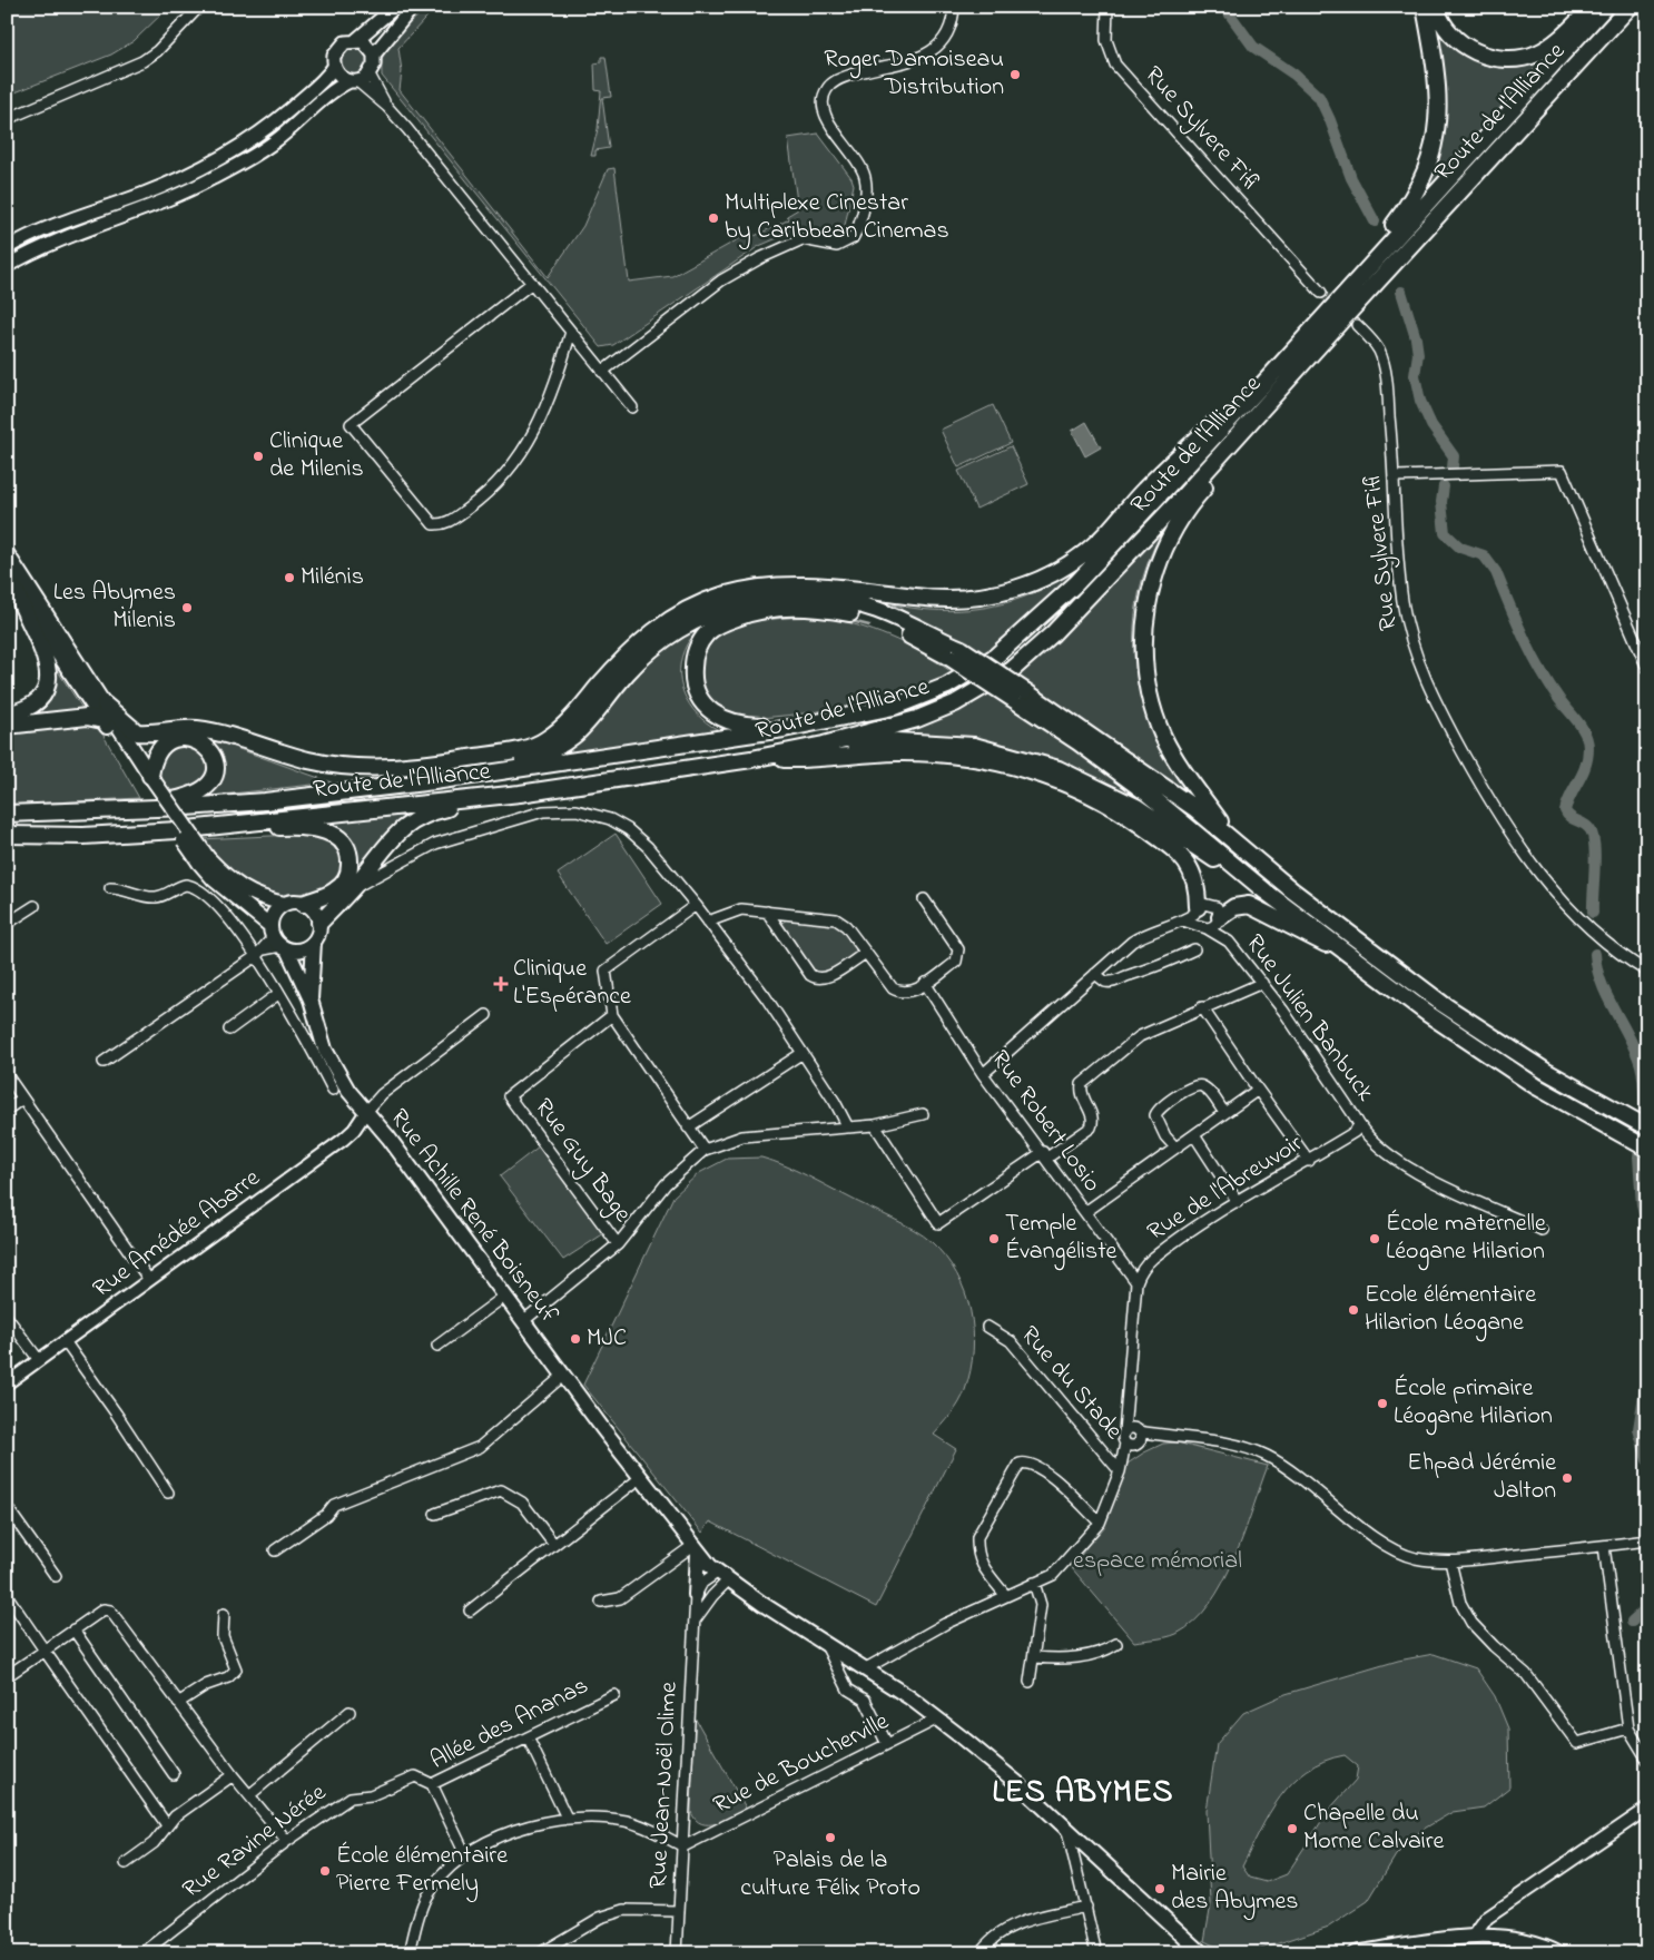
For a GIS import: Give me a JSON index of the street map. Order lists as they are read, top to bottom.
{
  "streets": {
    "highway": ["Route de l'Alliance"],
    "main road": ["Rue Achille René Boisneuf"],
    "street": [
      "Rue Sylvere Fifi",
      "Rue Julien Banbuck",
      "Rue Robert Losio",
      "Rue Guy Bage",
      "Rue de l'Abreuvoir",
      "Rue Amédée Abarre",
      "Rue du Stade",
      "Allée des Ananas",
      "Rue de Boucherville",
      "Rue Jean-Noël Olime",
      "Rue Ravine Nérée"
    ]
  },
  "crossings": [
    ["Rue Julien Banbuck", "Rue Robert Losio"],
    ["Rue Julien Banbuck", "Rue de l'Abreuvoir"],
    ["Rue Robert Losio", "Rue de l'Abreuvoir"],
    ["Rue Achille René Boisneuf", "Rue Amédée Abarre"],
    ["Rue Achille René Boisneuf", "Rue de Boucherville"],
    ["Allée des Ananas", "Rue Ravine Nérée"],
    ["Rue de Boucherville", "Rue Jean-Noël Olime"]
  ],
  "districts": ["LES ABYMES"],
  "parks": ["espace mémorial"],
  "places": {
    "other": [
      "Roger Damoiseau Distribution",
      "Multiplexe Cinestar by Caribbean Cinemas",
      "Clinique de Milenis",
      "Milénis",
      "Les Abymes Milenis",
      "Temple Évangéliste",
      "École maternelle Léogane Hilarion",
      "Ecole élémentaire Hilarion Léogane",
      "MJC",
      "École primaire Léogane Hilarion",
      "Ehpad Jérémie Jalton",
      "Chapelle du Morne Calvaire",
      "Palais de la culture Félix Proto",
      "École élémentaire Pierre Fermely",
      "Mairie des Abymes"
    ],
    "health": ["Clinique L'Espérance"]
  }
}
